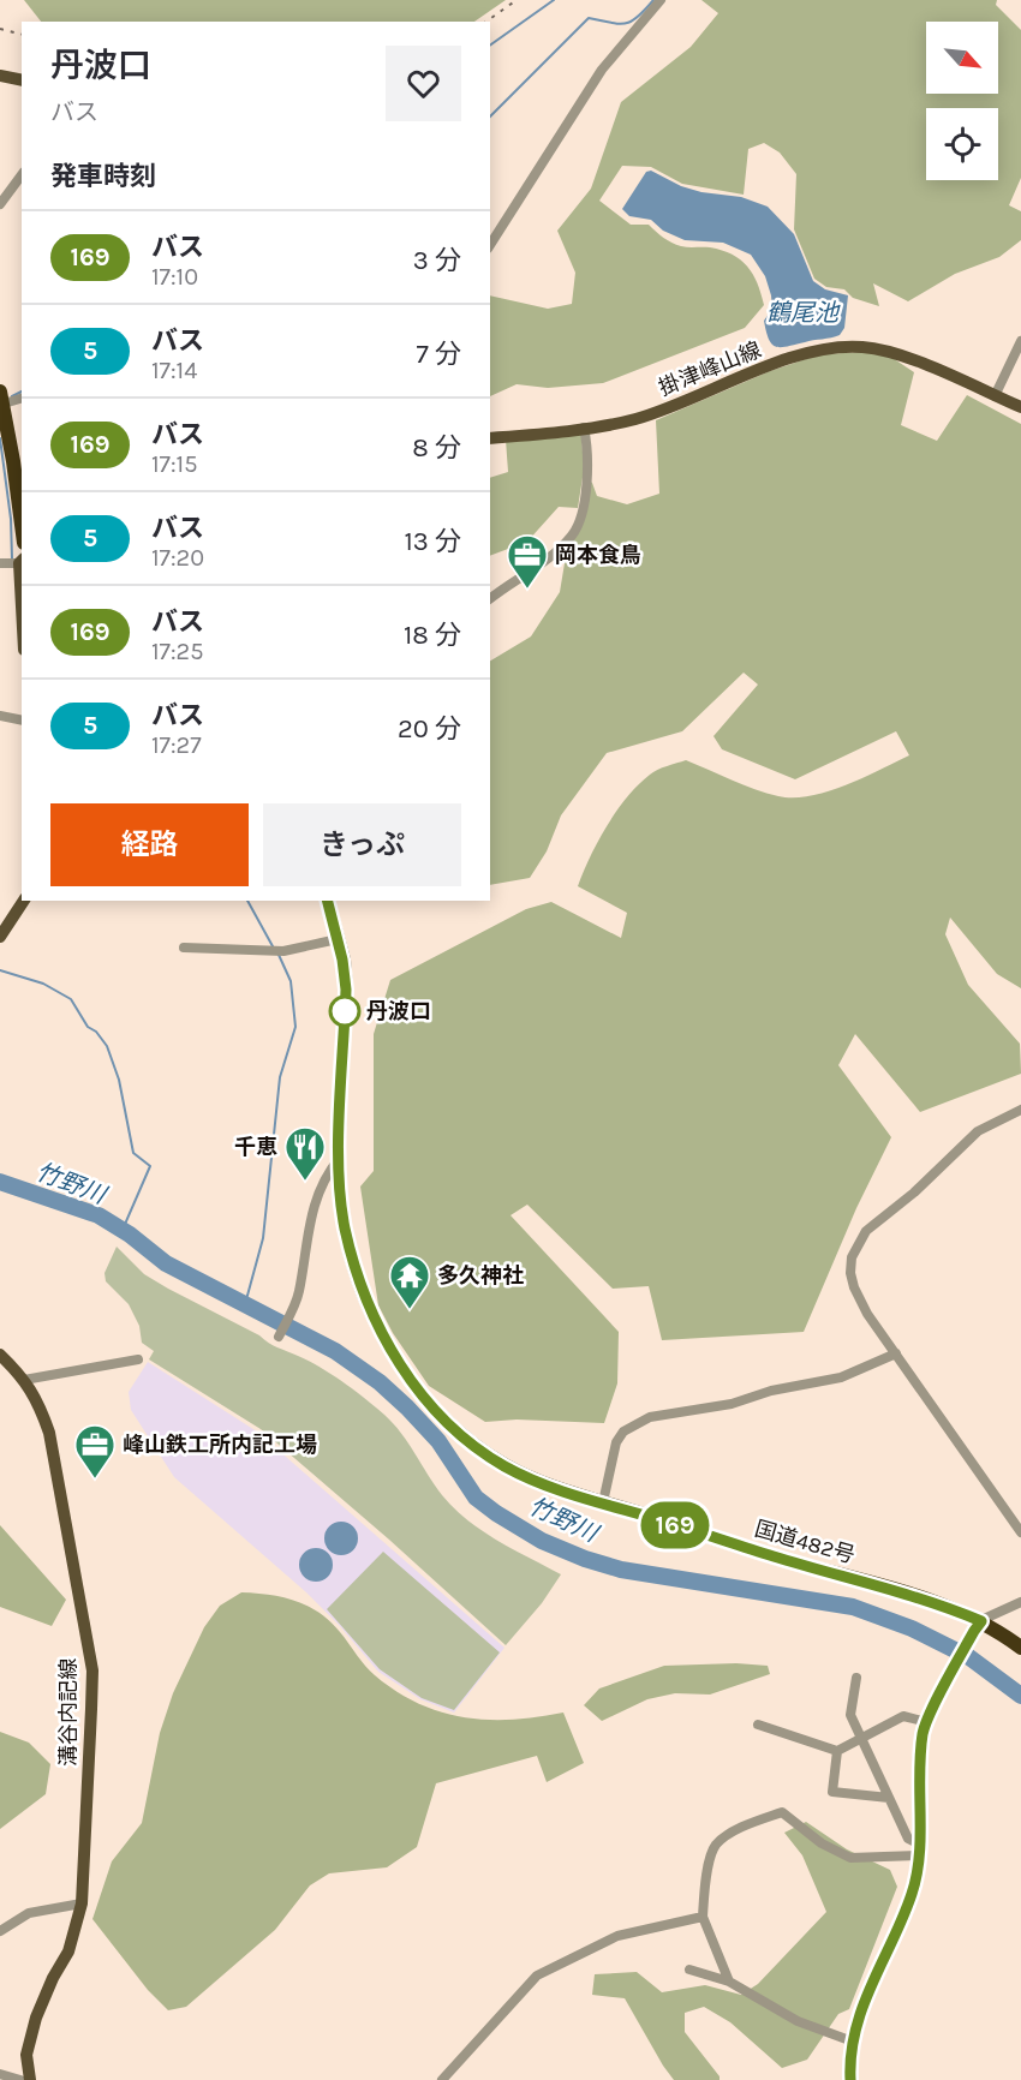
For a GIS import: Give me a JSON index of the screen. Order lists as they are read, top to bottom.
{
  "streets": {
    "highway": ["国道482号"],
    "main road": ["掛津峰山線", "溝谷内記線"]
  },
  "water": ["鶴尾池", "竹野川"],
  "places": {
    "office": ["岡本食鳥", "峰山鉄工所内記工場"],
    "other": ["丹波口"],
    "restaurant": ["千恵"],
    "temple": ["多久神社"]
  },
  "lines": ["bus line 169"],
  "north": "bottom right",
  "page": {
    "on_map": "169",
    "heading": [
      ["丹波口", "バス"],
      "発車時刻"
    ],
    "list": [
      {
        "mark": "169",
        "name": "バス",
        "note": "17:10",
        "value": "3 分"
      },
      {
        "mark": "5",
        "name": "バス",
        "note": "17:14",
        "value": "7 分"
      },
      {
        "mark": "169",
        "name": "バス",
        "note": "17:15",
        "value": "8 分"
      },
      {
        "mark": "5",
        "name": "バス",
        "note": "17:20",
        "value": "13 分"
      },
      {
        "mark": "169",
        "name": "バス",
        "note": "17:25",
        "value": "18 分"
      },
      {
        "mark": "5",
        "name": "バス",
        "note": "17:27",
        "value": "20 分"
      }
    ],
    "buttons": ["経路", "きっぷ"]
  }
}
